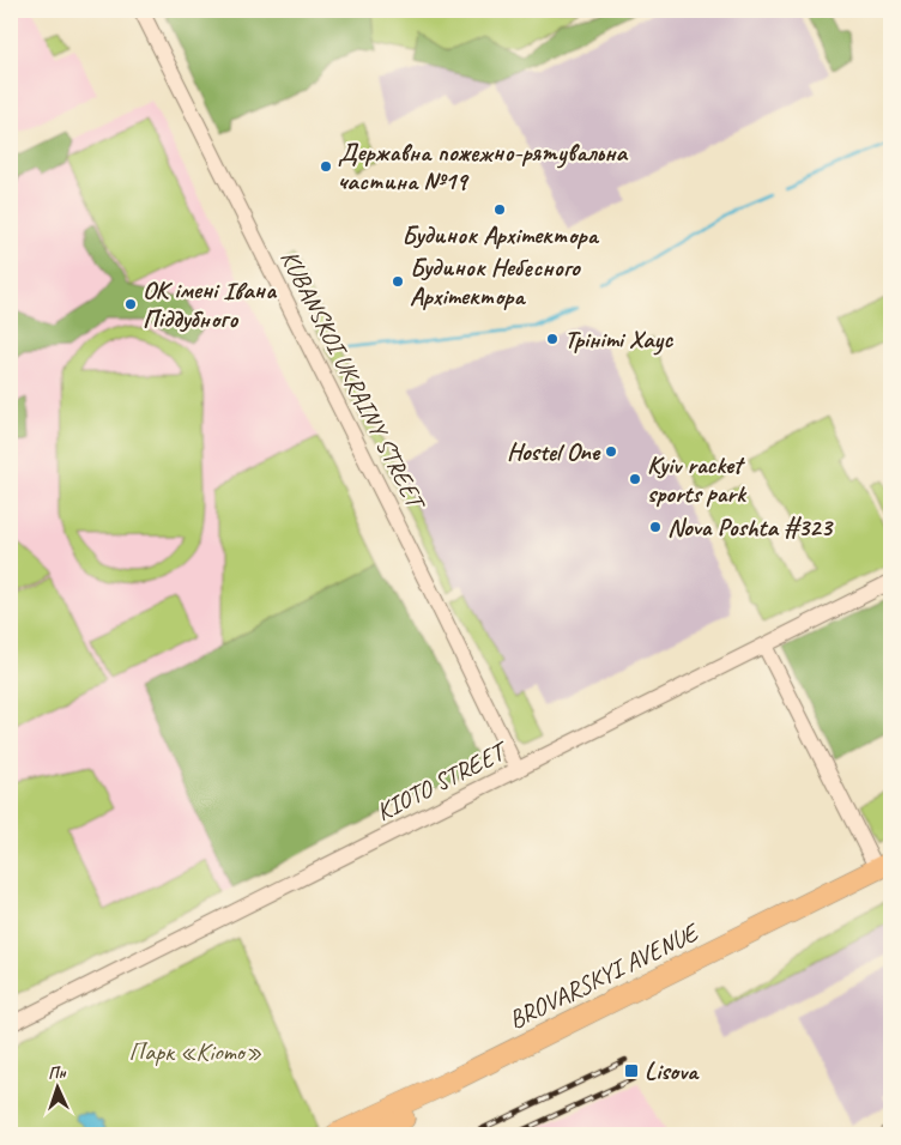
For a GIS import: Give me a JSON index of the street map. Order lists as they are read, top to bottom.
{
  "streets": {
    "highway": ["BROVARSKYI AVENUE"],
    "street": ["KUBANSKOI UKRAINY STREET", "KIOTO STREET"]
  },
  "crossings": [
    ["KUBANSKOI UKRAINY STREET", "KIOTO STREET"]
  ],
  "parks": ["Парк «Кіото»"],
  "places": {
    "other": [
      "Державна пожежно-рятувальна частина №19",
      "Будинок Архітектора",
      "Будинок Небесного Архітектора",
      "ОК імені Івана Піддубного",
      "Трініті Хаус",
      "Hostel One",
      "Kyiv racket sports park",
      "Nova Poshta #323"
    ],
    "transit": ["Lisova"]
  },
  "north": "top"
}
